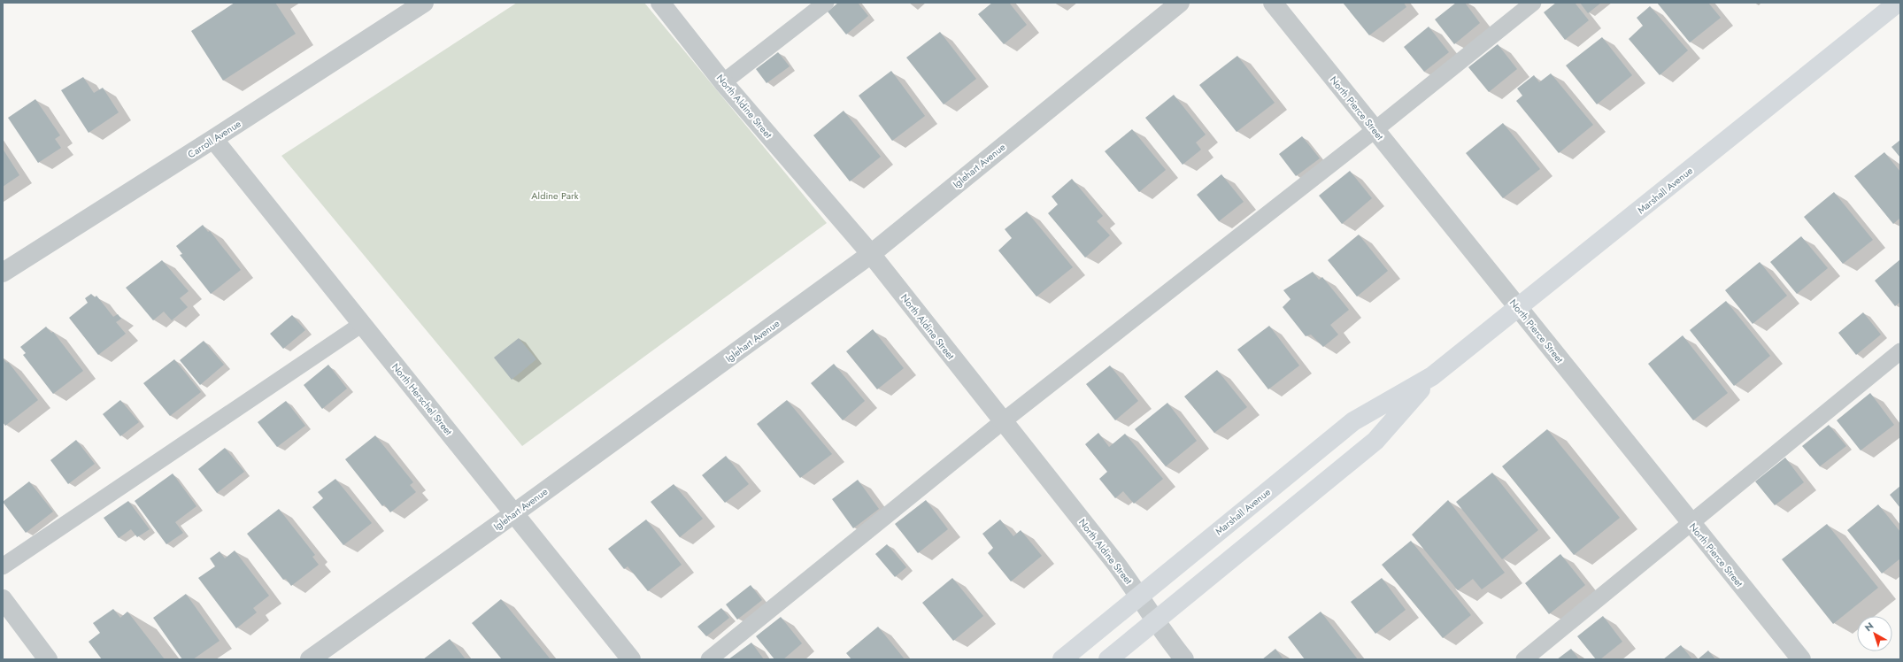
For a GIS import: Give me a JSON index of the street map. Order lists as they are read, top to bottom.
{
  "streets": {
    "main road": ["Marshall Avenue"],
    "street": [
      "North Aldine Street",
      "North Pierce Street",
      "Carroll Avenue",
      "Iglehart Avenue",
      "North Herschel Street"
    ]
  },
  "crossings": [
    ["North Aldine Street", "Iglehart Avenue"],
    ["North Aldine Street", "Marshall Avenue"],
    ["North Pierce Street", "Marshall Avenue"],
    ["Carroll Avenue", "North Herschel Street"],
    ["Iglehart Avenue", "North Herschel Street"]
  ],
  "parks": ["Aldine Park"],
  "north": "top left"
}
